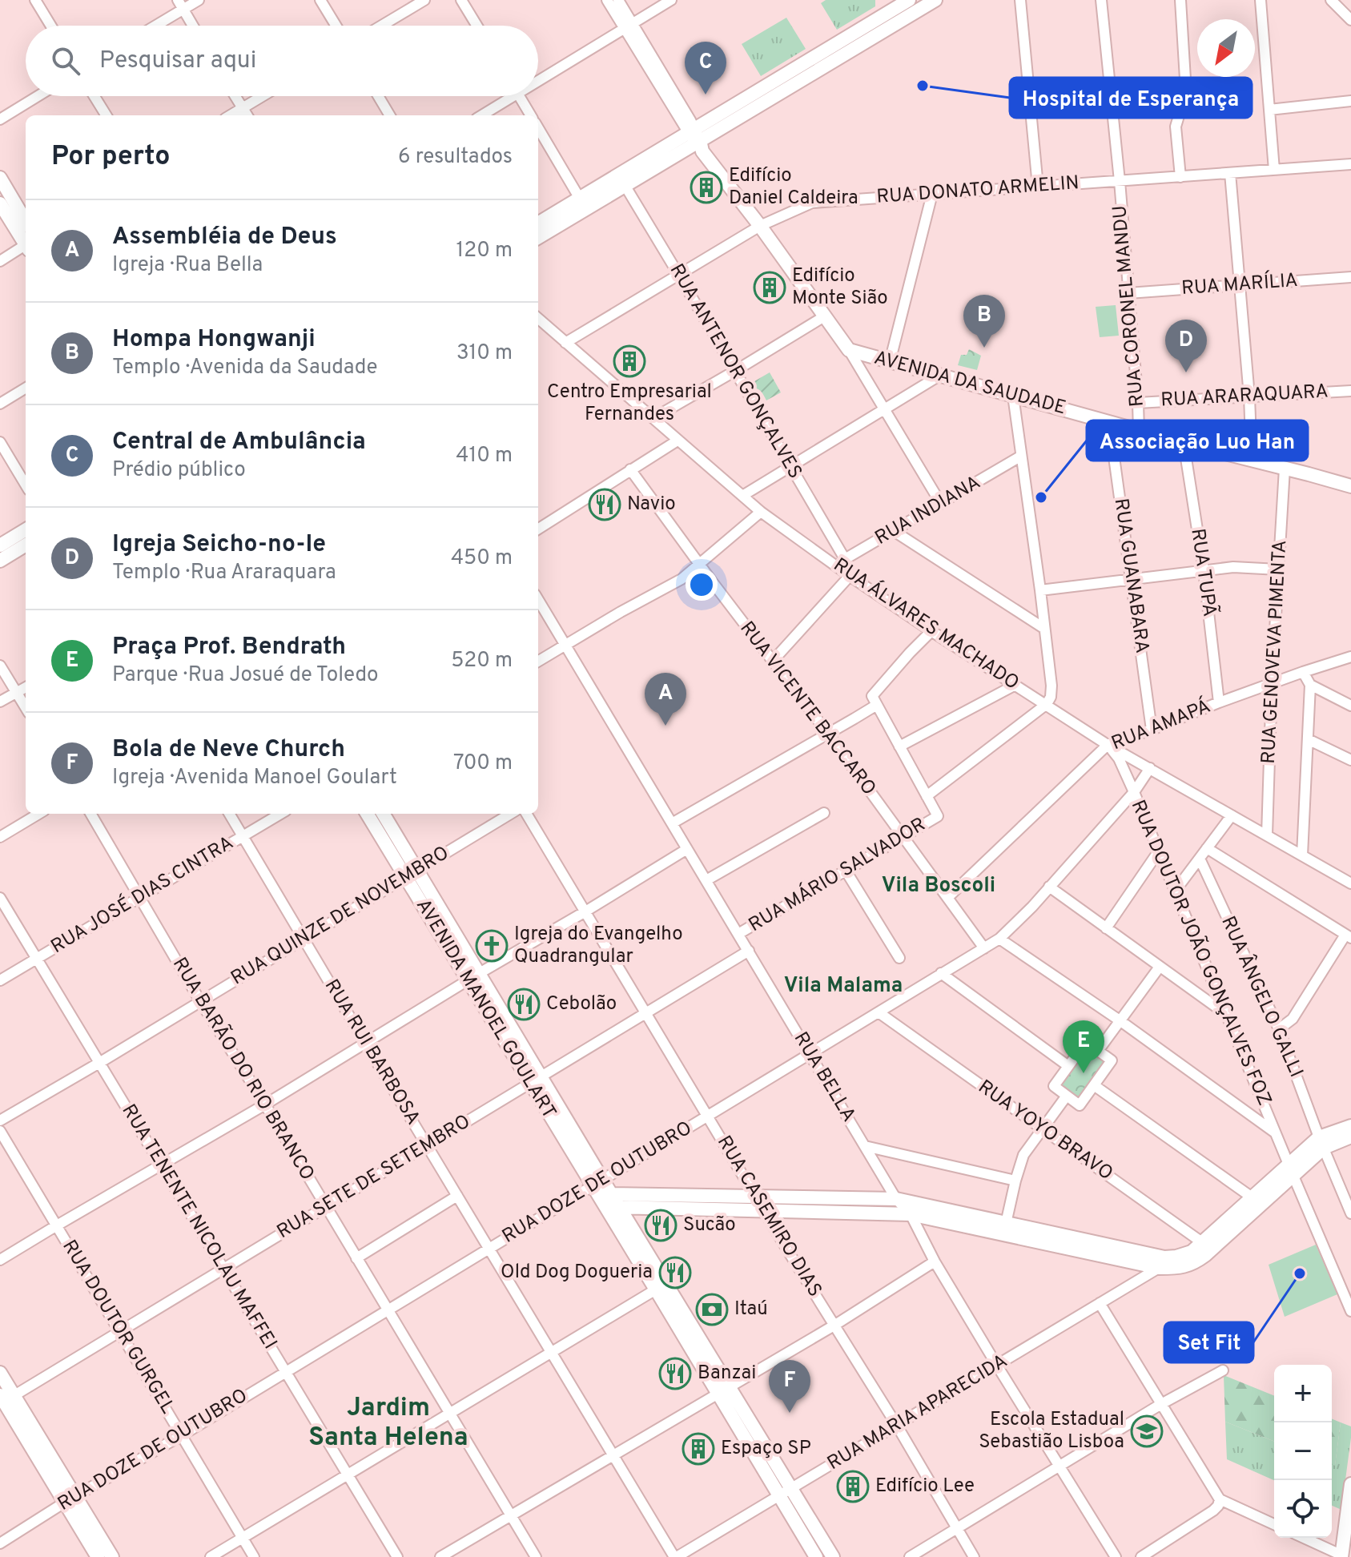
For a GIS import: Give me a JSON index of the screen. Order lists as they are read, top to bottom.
{
  "streets": {
    "main road": ["AVENIDA DA SAUDADE", "AVENIDA MANOEL GOULART"],
    "street": [
      "RUA DONATO ARMELIN",
      "RUA MARÍLIA",
      "RUA CORONEL MANDU",
      "RUA ANTENOR GONÇALVES",
      "RUA ARARAQUARA",
      "RUA INDIANA",
      "RUA TUPÃ",
      "RUA GUANABARA",
      "RUA ÁLVARES MACHADO",
      "RUA GENOVEVA PIMENTA",
      "RUA VICENTE BACCARO",
      "RUA AMAPÁ",
      "RUA MÁRIO SALVADOR",
      "RUA JOSÉ DIAS CINTRA",
      "RUA QUINZE DE NOVEMBRO",
      "RUA DOUTOR JOÃO GONÇALVES FOZ",
      "RUA ÂNGELO GALLI",
      "RUA RUI BARBOSA",
      "RUA BARÃO DO RIO BRANCO",
      "RUA BELLA",
      "RUA YOYO BRAVO",
      "RUA SETE DE SETEMBRO",
      "RUA DOZE DE OUTUBRO",
      "RUA CASEMIRO DIAS",
      "RUA TENENTE NICOLAU MAFFEI",
      "RUA DOUTOR GURGEL",
      "RUA MARIA APARECIDA"
    ]
  },
  "crossings": [
    ["RUA DONATO ARMELIN", "RUA CORONEL MANDU"],
    ["RUA DONATO ARMELIN", "RUA ANTENOR GONÇALVES"],
    ["RUA DONATO ARMELIN", "RUA ÁLVARES MACHADO"],
    ["RUA MARÍLIA", "RUA CORONEL MANDU"],
    ["RUA CORONEL MANDU", "AVENIDA DA SAUDADE"],
    ["RUA CORONEL MANDU", "RUA ARARAQUARA"],
    ["RUA ANTENOR GONÇALVES", "RUA INDIANA"],
    ["RUA ANTENOR GONÇALVES", "RUA ÁLVARES MACHADO"],
    ["AVENIDA DA SAUDADE", "RUA TUPÃ"],
    ["AVENIDA DA SAUDADE", "RUA GUANABARA"],
    ["AVENIDA DA SAUDADE", "RUA GENOVEVA PIMENTA"],
    ["RUA INDIANA", "RUA ÁLVARES MACHADO"],
    ["RUA TUPÃ", "RUA AMAPÁ"],
    ["RUA GUANABARA", "RUA AMAPÁ"],
    ["RUA ÁLVARES MACHADO", "RUA GENOVEVA PIMENTA"],
    ["RUA ÁLVARES MACHADO", "RUA AMAPÁ"],
    ["RUA ÁLVARES MACHADO", "RUA DOUTOR JOÃO GONÇALVES FOZ"],
    ["RUA ÁLVARES MACHADO", "RUA DOZE DE OUTUBRO"],
    ["RUA GENOVEVA PIMENTA", "RUA AMAPÁ"],
    ["RUA VICENTE BACCARO", "RUA AMAPÁ"],
    ["RUA VICENTE BACCARO", "RUA MÁRIO SALVADOR"],
    ["RUA VICENTE BACCARO", "RUA DOZE DE OUTUBRO"],
    ["RUA AMAPÁ", "RUA DOUTOR JOÃO GONÇALVES FOZ"],
    ["RUA MÁRIO SALVADOR", "RUA BELLA"],
    ["RUA JOSÉ DIAS CINTRA", "RUA RUI BARBOSA"],
    ["RUA JOSÉ DIAS CINTRA", "RUA BARÃO DO RIO BRANCO"],
    ["RUA JOSÉ DIAS CINTRA", "RUA TENENTE NICOLAU MAFFEI"],
    ["RUA QUINZE DE NOVEMBRO", "AVENIDA MANOEL GOULART"],
    ["RUA QUINZE DE NOVEMBRO", "RUA RUI BARBOSA"],
    ["RUA QUINZE DE NOVEMBRO", "RUA BARÃO DO RIO BRANCO"],
    ["RUA QUINZE DE NOVEMBRO", "RUA TENENTE NICOLAU MAFFEI"],
    ["RUA DOUTOR JOÃO GONÇALVES FOZ", "RUA DOZE DE OUTUBRO"],
    ["AVENIDA MANOEL GOULART", "RUA SETE DE SETEMBRO"],
    ["AVENIDA MANOEL GOULART", "RUA DOZE DE OUTUBRO"],
    ["AVENIDA MANOEL GOULART", "RUA MARIA APARECIDA"],
    ["RUA RUI BARBOSA", "RUA SETE DE SETEMBRO"],
    ["RUA RUI BARBOSA", "RUA DOZE DE OUTUBRO"],
    ["RUA RUI BARBOSA", "RUA MARIA APARECIDA"],
    ["RUA BARÃO DO RIO BRANCO", "RUA SETE DE SETEMBRO"],
    ["RUA BARÃO DO RIO BRANCO", "RUA DOZE DE OUTUBRO"],
    ["RUA BELLA", "RUA SETE DE SETEMBRO"],
    ["RUA BELLA", "RUA DOZE DE OUTUBRO"],
    ["RUA BELLA", "RUA MARIA APARECIDA"],
    ["RUA YOYO BRAVO", "RUA DOZE DE OUTUBRO"],
    ["RUA SETE DE SETEMBRO", "RUA CASEMIRO DIAS"],
    ["RUA SETE DE SETEMBRO", "RUA TENENTE NICOLAU MAFFEI"],
    ["RUA SETE DE SETEMBRO", "RUA DOUTOR GURGEL"],
    ["RUA DOZE DE OUTUBRO", "RUA CASEMIRO DIAS"],
    ["RUA DOZE DE OUTUBRO", "RUA TENENTE NICOLAU MAFFEI"],
    ["RUA DOZE DE OUTUBRO", "RUA DOUTOR GURGEL"],
    ["RUA CASEMIRO DIAS", "RUA MARIA APARECIDA"]
  ],
  "districts": ["Vila Boscoli", "Vila Malama", "Jardim Santa Helena"],
  "places": {
    "other": ["Hospital de Esperança", "Associação Luo Han", "Set Fit"],
    "building": [
      "Edifício Daniel Caldeira",
      "Edifício Monte Sião",
      "Centro Empresarial Fernandes",
      "Espaço SP",
      "Edifício Lee"
    ],
    "restaurant": [
      "Navio",
      "Cebolão",
      "Sucão",
      "Old Dog Dogueria",
      "Banzai"
    ],
    "church": ["Igreja do Evangelho Quadrangular"],
    "bank": ["Itaú"],
    "school or university": ["Escola Estadual Sebastião Lisboa"]
  },
  "north": "bottom left",
  "page": {
    "search": "Pesquisar aqui",
    "pins": [
      "C",
      "B",
      "D",
      "A",
      "E",
      "F"
    ],
    "heading": ["Por perto", "6 resultados"],
    "list": [
      {
        "mark": "A",
        "name": "Assembléia de Deus",
        "note": "Igreja · Rua Bella",
        "value": "120 m"
      },
      {
        "mark": "B",
        "name": "Hompa Hongwanji",
        "note": "Templo · Avenida da Saudade",
        "value": "310 m"
      },
      {
        "mark": "C",
        "name": "Central de Ambulância",
        "note": "Prédio público",
        "value": "410 m"
      },
      {
        "mark": "D",
        "name": "Igreja Seicho-no-Ie",
        "note": "Templo · Rua Araraquara",
        "value": "450 m"
      },
      {
        "mark": "E",
        "name": "Praça Prof. Bendrath",
        "note": "Parque · Rua Josué de Toledo",
        "value": "520 m"
      },
      {
        "mark": "F",
        "name": "Bola de Neve Church",
        "note": "Igreja · Avenida Manoel Goulart",
        "value": "700 m"
      }
    ],
    "map_buttons": ["+", "−"]
  }
}
